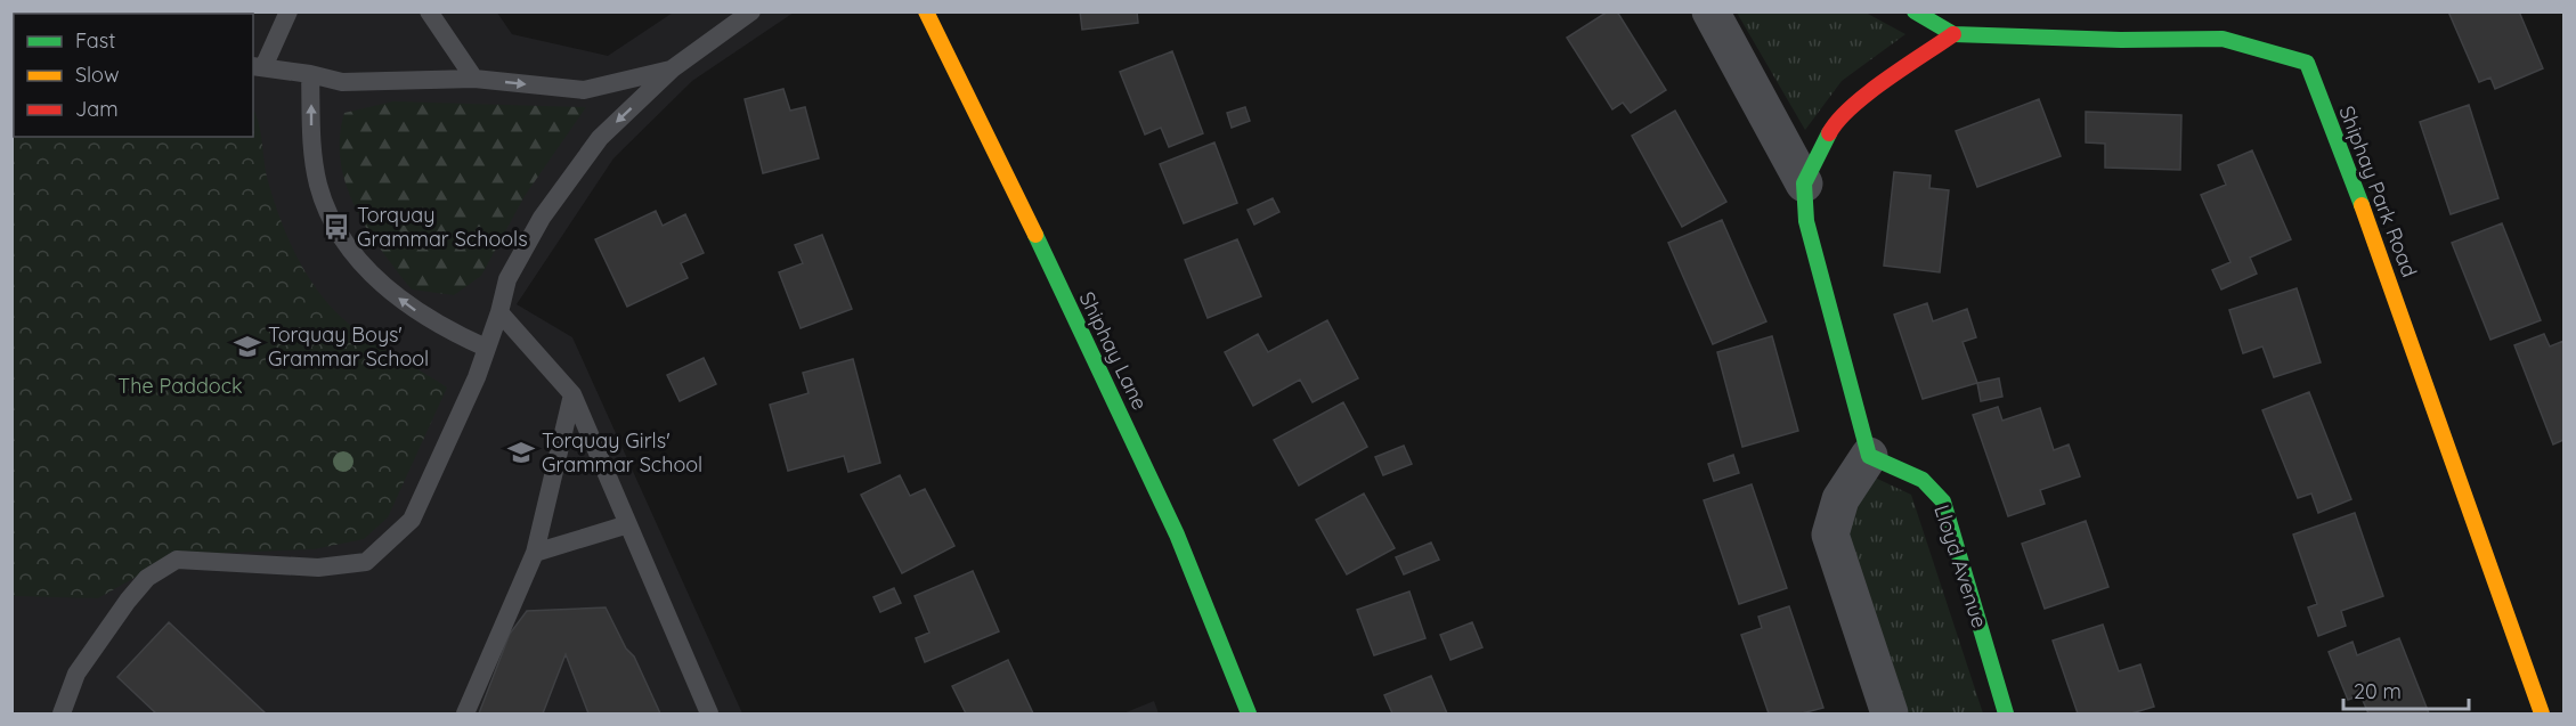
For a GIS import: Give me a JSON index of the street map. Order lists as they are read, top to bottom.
{
  "streets": {
    "street": ["Shiphay Park Road", "Shiphay Lane", "Lloyd Avenue"]
  },
  "parks": ["The Paddock"],
  "places": {
    "bus stop": ["Torquay Grammar Schools"],
    "school or university": ["Torquay Boys' Grammar School", "Torquay Girls' Grammar School"]
  },
  "legend": ["Fast", "Slow", "Jam"],
  "scale_bar": "20 m"
}
